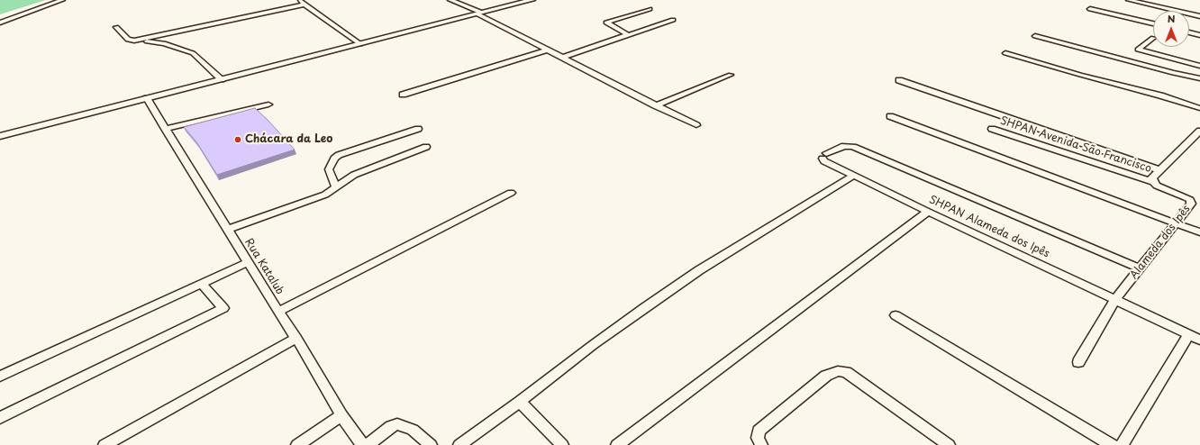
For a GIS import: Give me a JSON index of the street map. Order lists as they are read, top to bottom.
{
  "streets": {
    "street": [
      "SHPAN Avenida São Francisco",
      "SHPAN Alameda dos Ipês",
      "Alameda dos Ipês",
      "Rua Katalub"
    ]
  },
  "crossings": [
    ["SHPAN Avenida São Francisco", "Alameda dos Ipês"],
    ["SHPAN Alameda dos Ipês", "Alameda dos Ipês"]
  ],
  "places": ["Chácara da Leo"],
  "north": "top"
}
